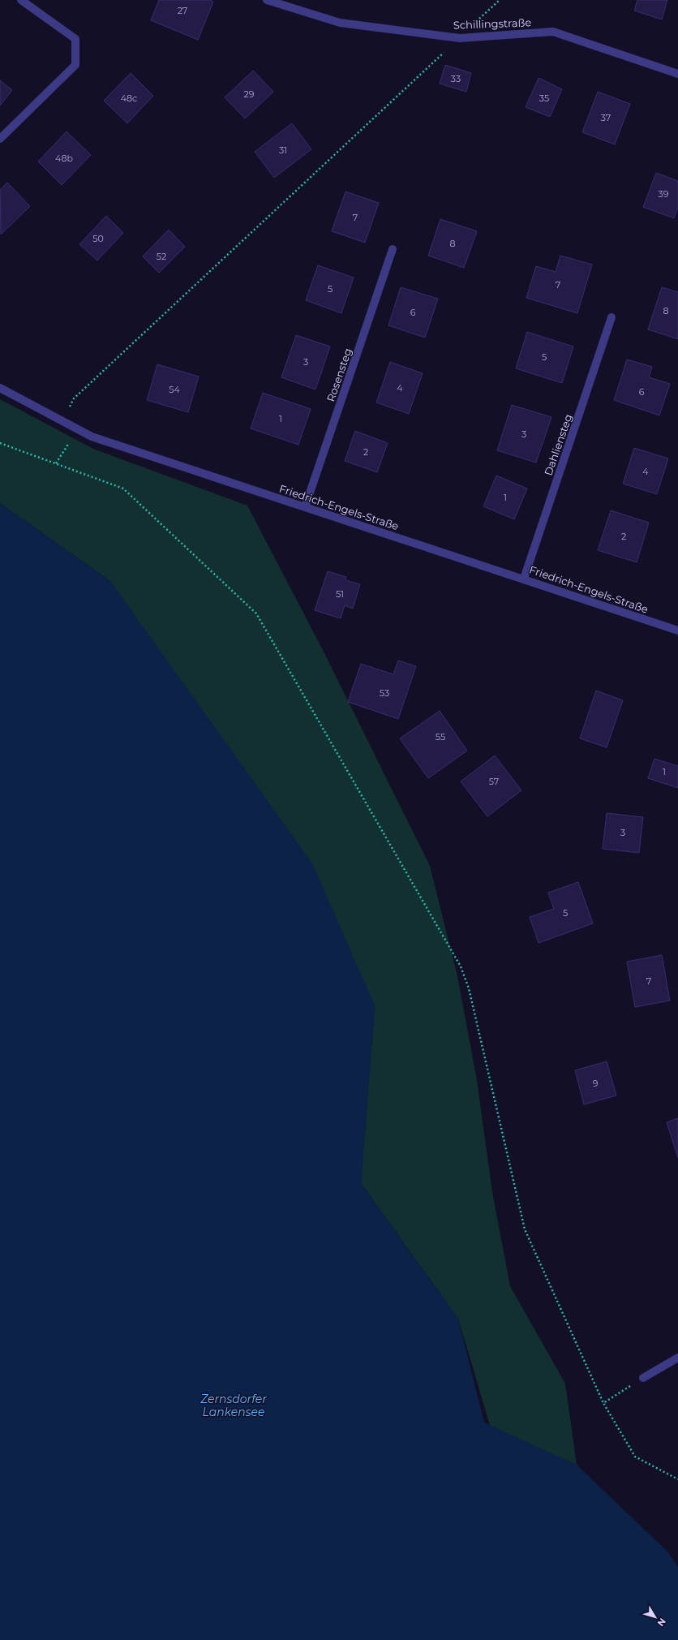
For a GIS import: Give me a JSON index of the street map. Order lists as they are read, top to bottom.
{
  "streets": {
    "street": [
      "Schillingstraße",
      "Rosensteg",
      "Dahliensteg",
      "Friedrich-Engels-Straße"
    ]
  },
  "crossings": [
    ["Rosensteg", "Friedrich-Engels-Straße"],
    ["Dahliensteg", "Friedrich-Engels-Straße"]
  ],
  "water": ["Zernsdorfer Lankensee"],
  "house_numbers": [
    "27",
    "33",
    "29",
    "48c",
    "35",
    "37",
    "31",
    "48b",
    "39",
    "7",
    "50",
    "8",
    "52",
    "7",
    "5",
    "8",
    "6",
    "5",
    "3",
    "4",
    "54",
    "6",
    "1",
    "3",
    "2",
    "4",
    "1",
    "2",
    "51",
    "53",
    "55",
    "1",
    "57",
    "3",
    "5",
    "7",
    "9"
  ],
  "north": "bottom right"
}
